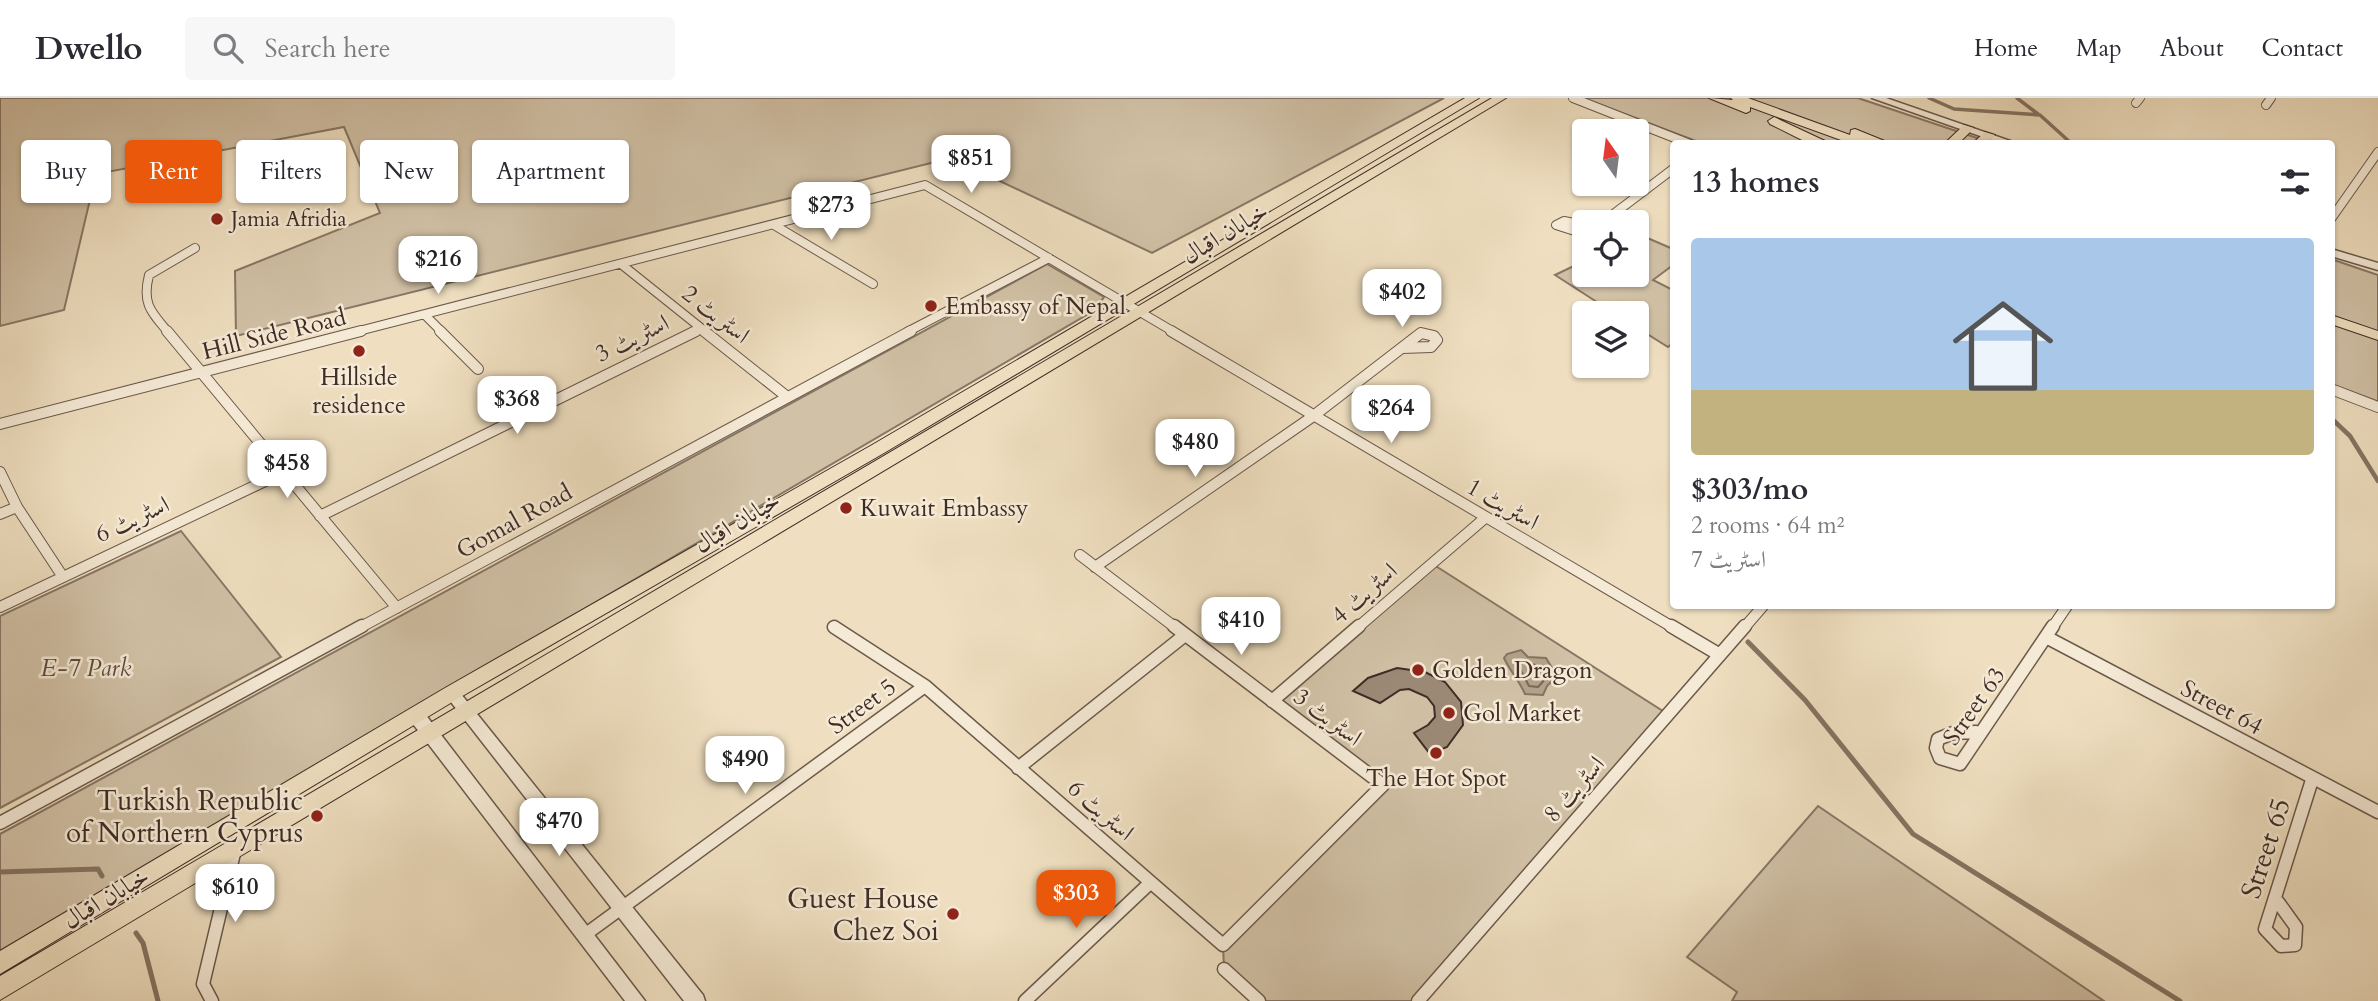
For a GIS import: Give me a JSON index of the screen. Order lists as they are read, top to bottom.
{
  "streets": {
    "main road": ["خیابان اقبال"],
    "street": [
      "اسٹریٹ 2",
      "Hill Side Road",
      "اسٹریٹ 3",
      "اسٹریٹ 1",
      "اسٹریٹ 6",
      "Gomal Road",
      "اسٹریٹ 4",
      "Street 5",
      "Street 63",
      "Street 64",
      "اسٹریٹ 8",
      "Street 65"
    ]
  },
  "crossings": [
    ["خیابان اقبال", "اسٹریٹ 1"],
    ["اسٹریٹ 2", "Hill Side Road"],
    ["اسٹریٹ 2", "اسٹریٹ 3"],
    ["اسٹریٹ 2", "Gomal Road"],
    ["Hill Side Road", "اسٹریٹ 1"],
    ["Hill Side Road", "Gomal Road"],
    ["اسٹریٹ 3", "اسٹریٹ 6"],
    ["اسٹریٹ 3", "اسٹریٹ 4"],
    ["اسٹریٹ 1", "Gomal Road"],
    ["اسٹریٹ 1", "اسٹریٹ 4"],
    ["اسٹریٹ 1", "اسٹریٹ 8"],
    ["اسٹریٹ 6", "Street 5"],
    ["Street 63", "Street 64"],
    ["Street 64", "Street 65"]
  ],
  "parks": ["E-7 Park"],
  "places": [
    "Jamia Afridia",
    "Embassy of Nepal",
    "Hillside residence",
    "Kuwait Embassy",
    "Golden Dragon",
    "Gol Market",
    "The Hot Spot",
    "Turkish Republic of Northern Cyprus",
    "Guest House Chez Soi"
  ],
  "north": "top",
  "page": {
    "header": "Dwello",
    "search": "Search here",
    "nav": [
      "Home",
      "Map",
      "About",
      "Contact"
    ],
    "price": [
      "$851",
      "$273",
      "$216",
      "$402",
      "$368",
      "$264",
      "$480",
      "$458",
      "$410",
      "$490",
      "$470",
      "$610",
      "$303"
    ],
    "chip": [
      "Buy",
      "Rent",
      "Filters",
      "New",
      "Apartment"
    ],
    "heading": "13 homes",
    "list": [
      {
        "name": "$303/mo",
        "note": "2 rooms · 64 m² · اسٹریٹ 7"
      }
    ]
  }
}
